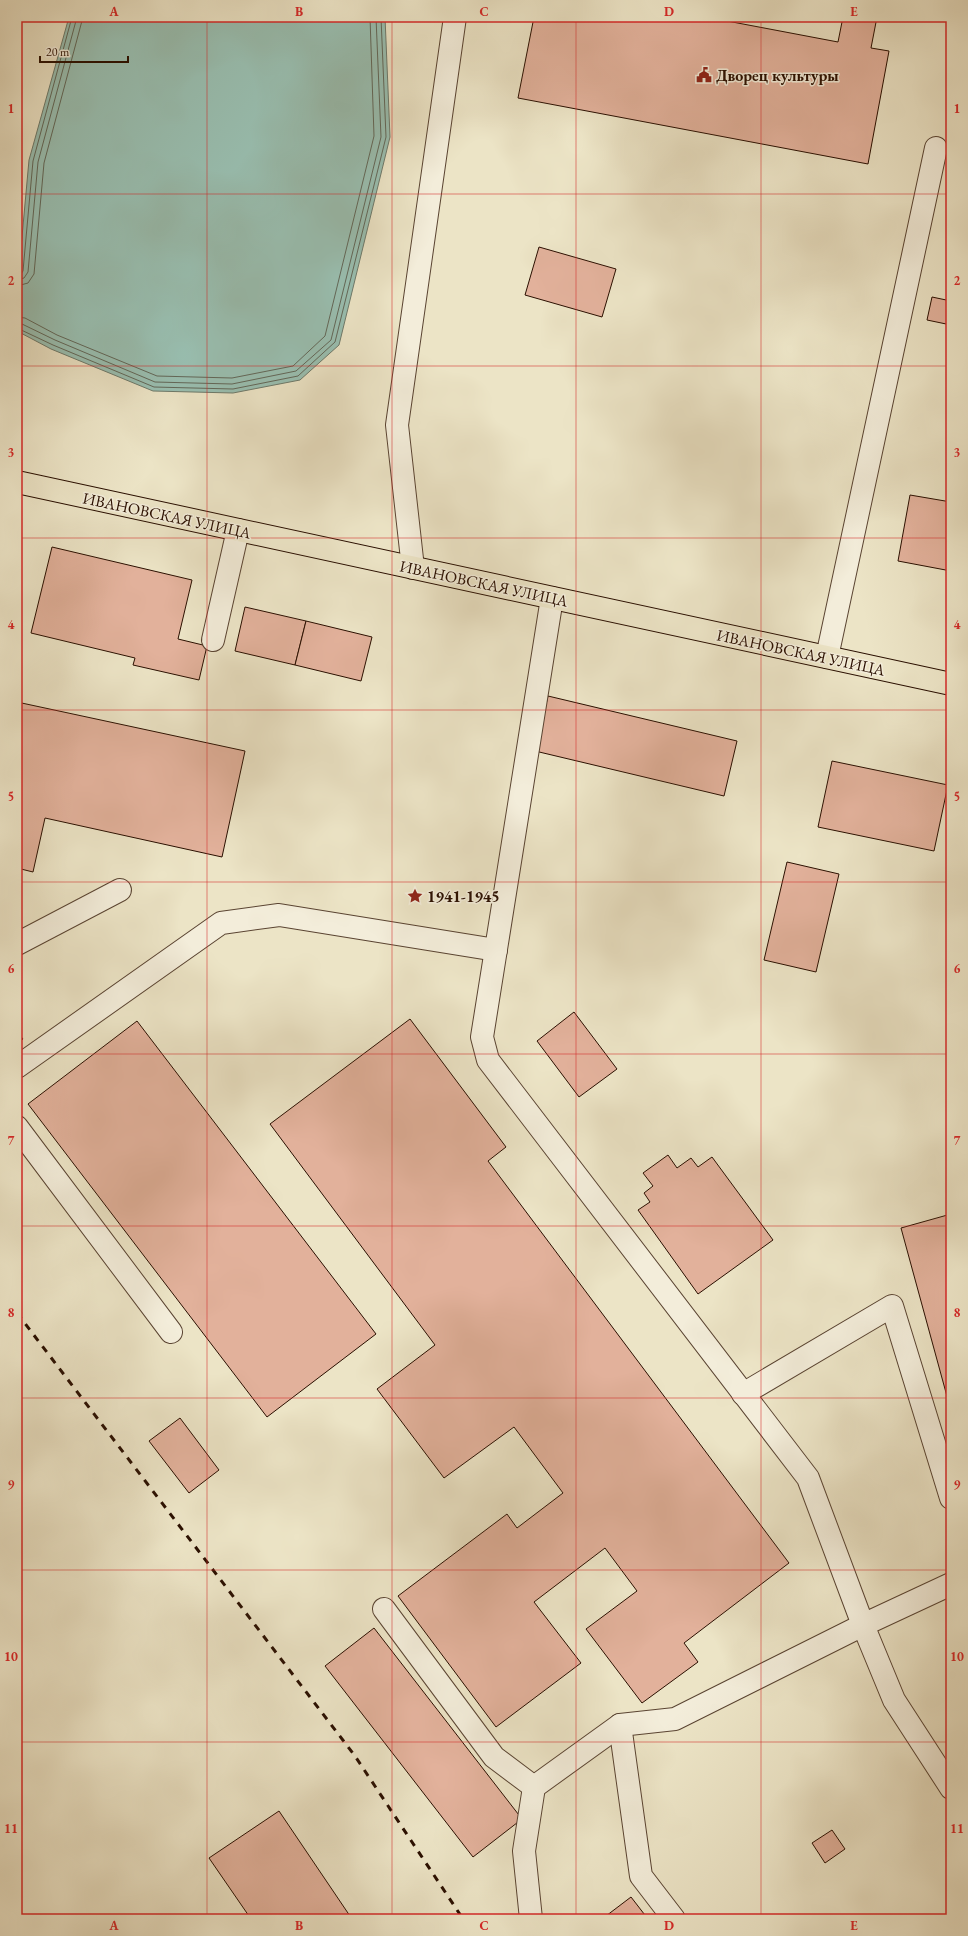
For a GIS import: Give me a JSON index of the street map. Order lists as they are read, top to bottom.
{
  "streets": {
    "main road": ["ИВАНОВСКАЯ УЛИЦА"]
  },
  "places": {
    "public building": ["Дворец культуры"],
    "place": ["1941-1945"]
  },
  "scale_bar": "20 m",
  "grid": {
    "columns": [
      "A",
      "B",
      "C",
      "D",
      "E"
    ],
    "rows": [
      "1",
      "2",
      "3",
      "4",
      "5",
      "6",
      "7",
      "8",
      "9",
      "10",
      "11"
    ]
  }
}
